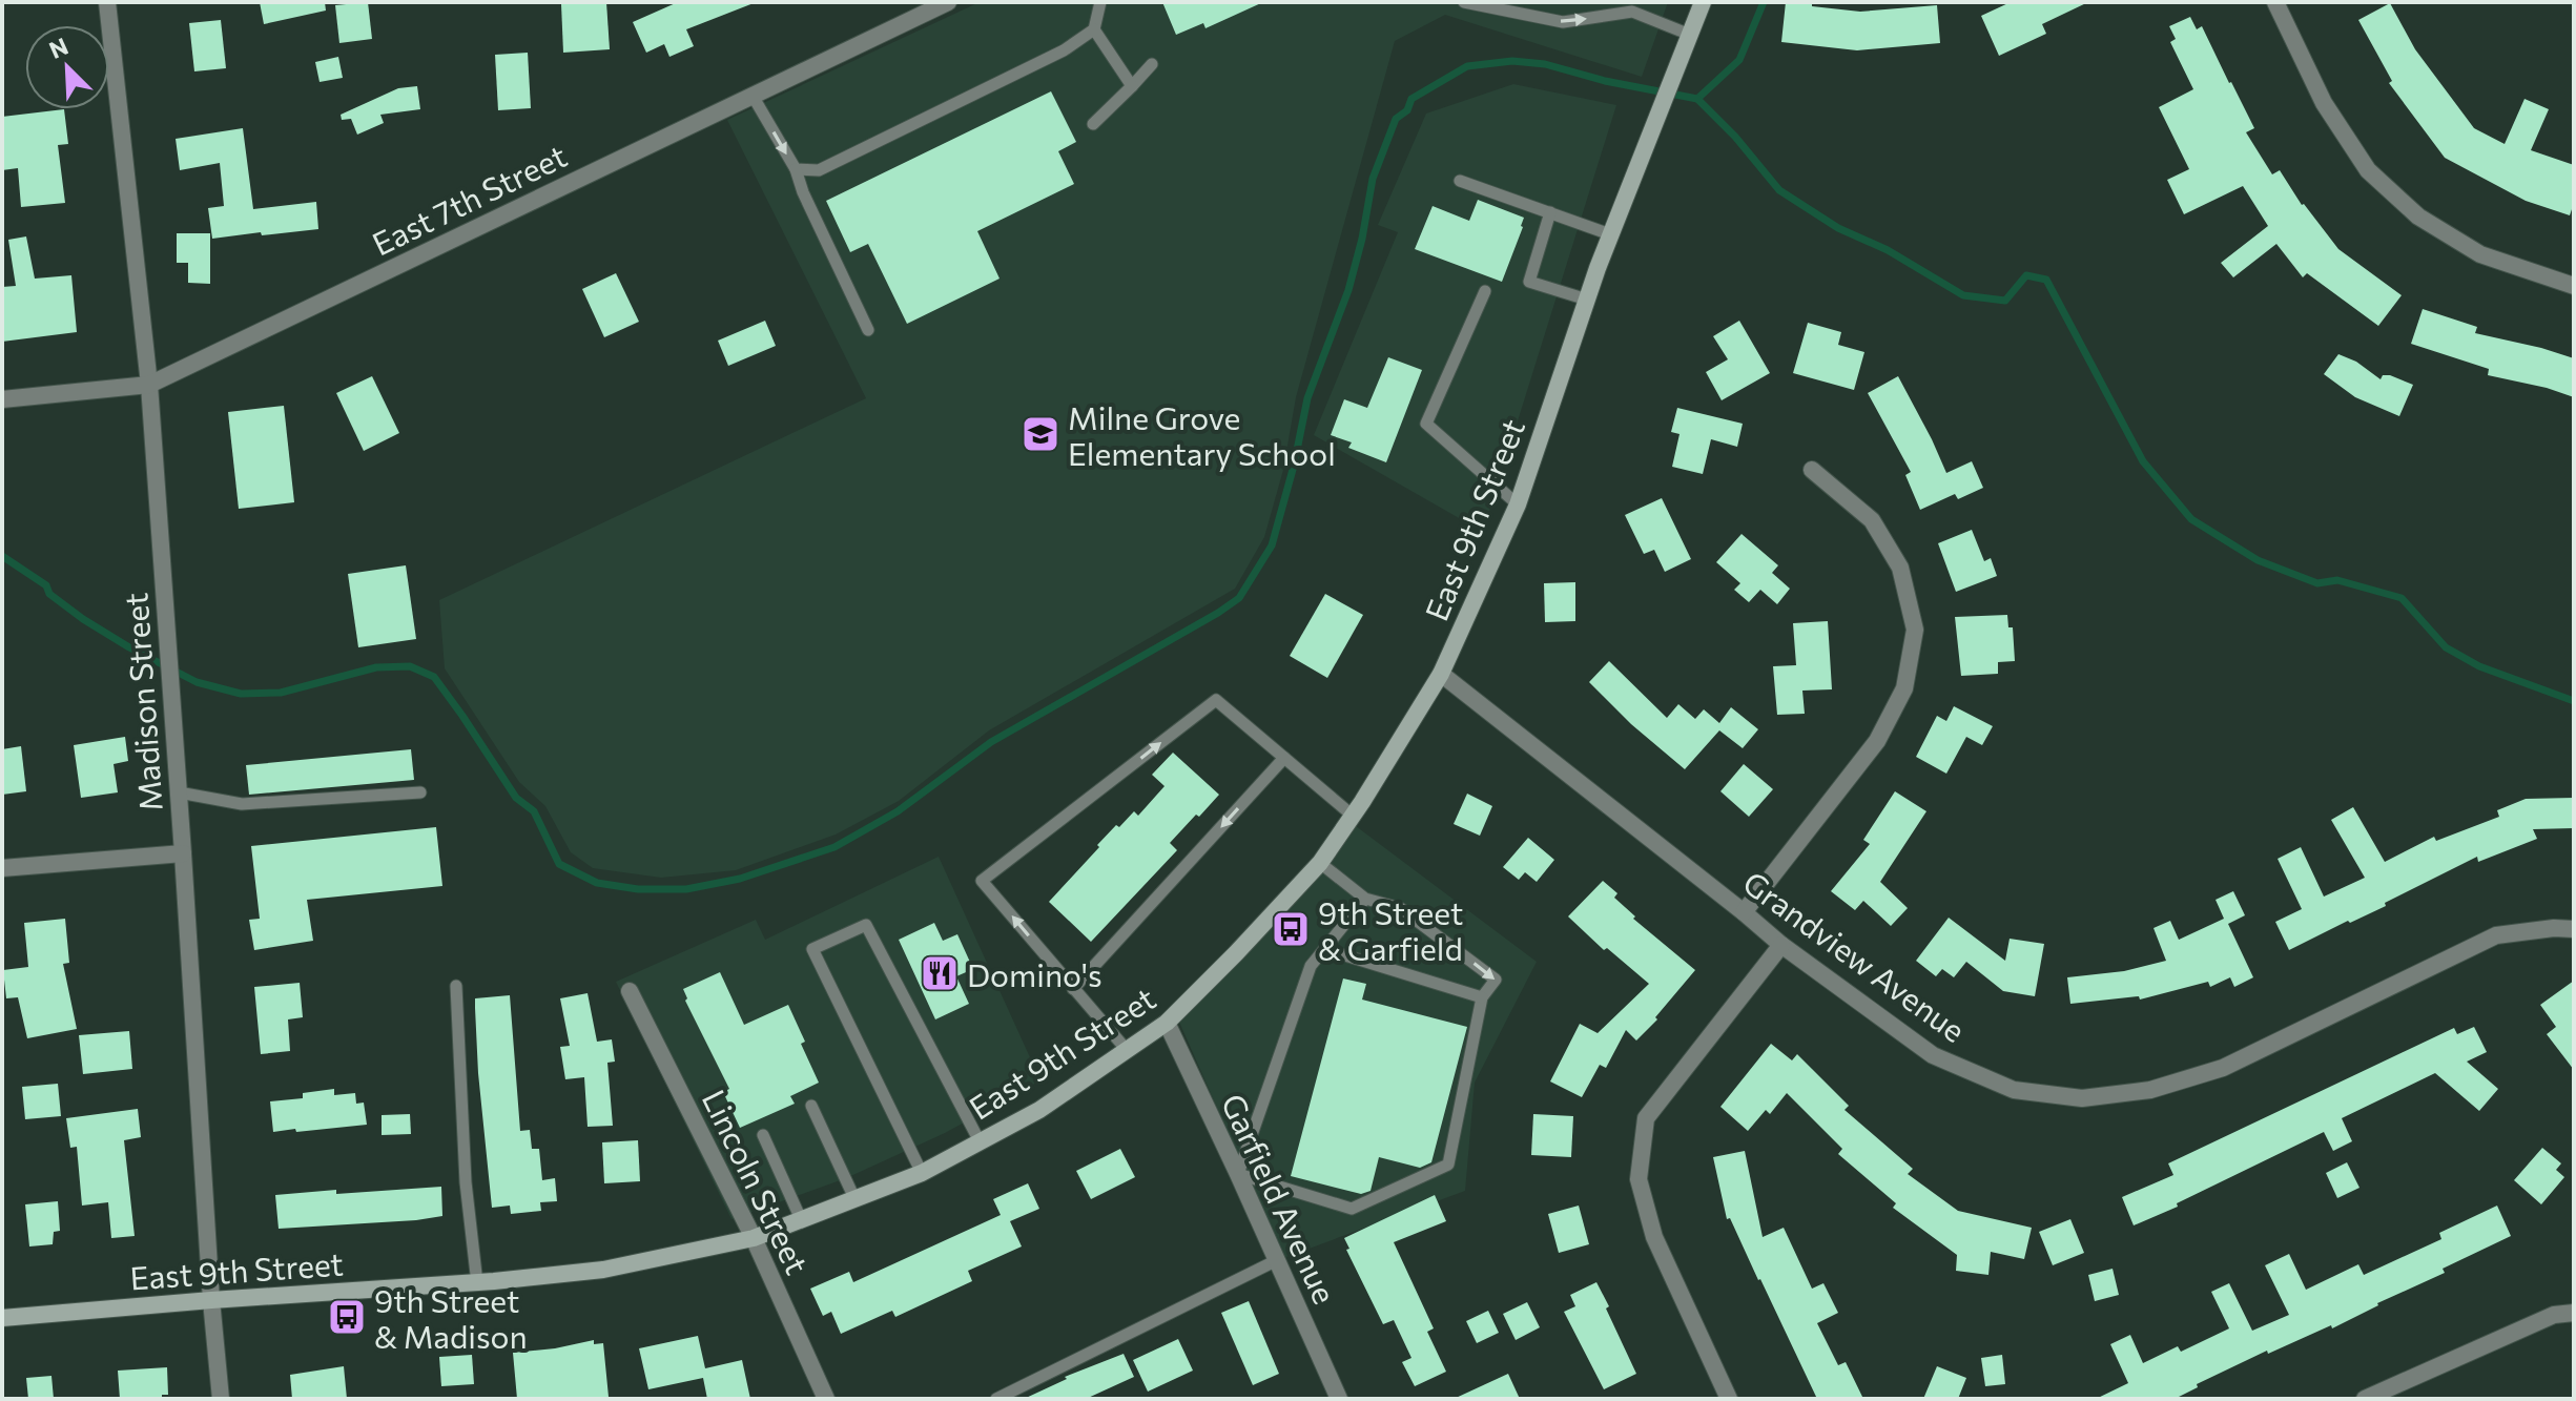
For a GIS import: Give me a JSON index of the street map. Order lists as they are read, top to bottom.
{
  "streets": {
    "main road": ["East 9th Street"],
    "street": [
      "East 7th Street",
      "Madison Street",
      "Grandview Avenue",
      "Lincoln Street",
      "Garfield Avenue"
    ]
  },
  "crossings": [
    ["East 7th Street", "Madison Street"],
    ["East 9th Street", "Madison Street"],
    ["East 9th Street", "Grandview Avenue"],
    ["East 9th Street", "Lincoln Street"],
    ["East 9th Street", "Garfield Avenue"]
  ],
  "places": {
    "school or university": ["Milne Grove Elementary School"],
    "bus stop": ["9th Street & Garfield", "9th Street & Madison"],
    "restaurant": ["Domino's"]
  },
  "north": "top left"
}
